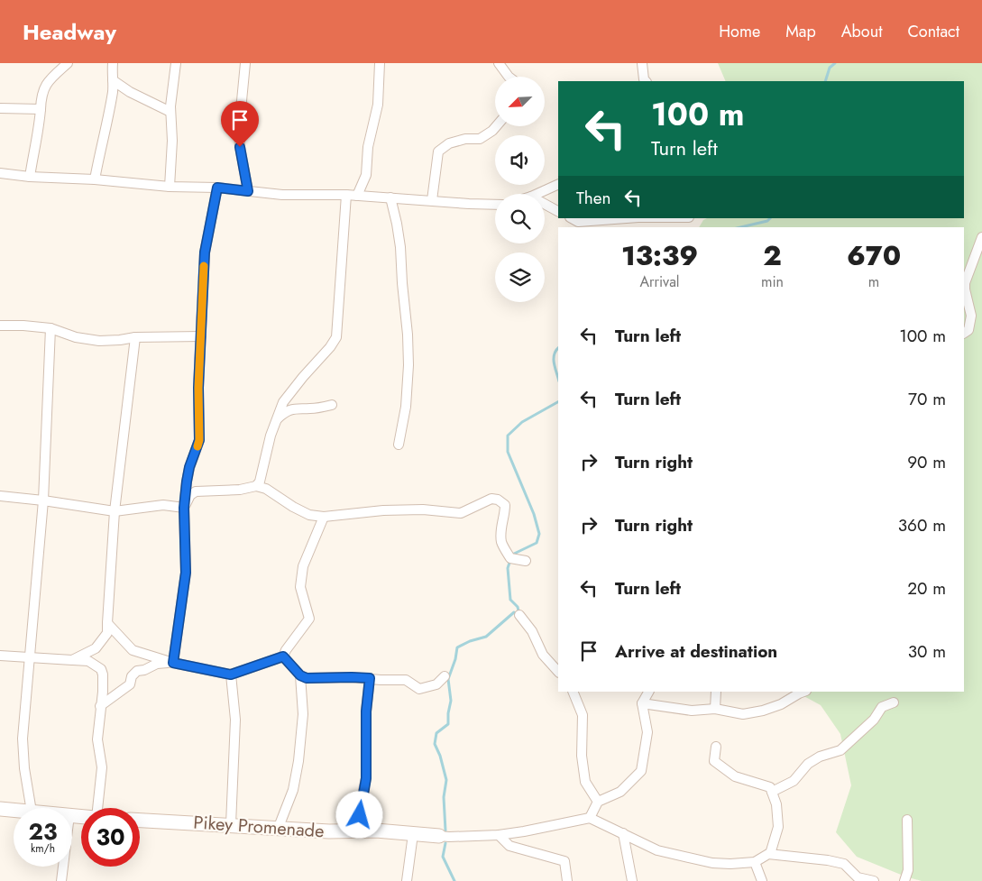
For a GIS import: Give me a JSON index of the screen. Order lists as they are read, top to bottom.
{
  "streets": {
    "street": ["Pikey Promenade"]
  },
  "north": "bottom left",
  "page": {
    "header": "Headway",
    "nav": [
      "Home",
      "Map",
      "About",
      "Contact"
    ],
    "turn": ["100 m", "Turn left"],
    "then": "Then",
    "eta": [
      "13:39",
      "Arrival",
      "2",
      "min",
      "670",
      "m"
    ],
    "list": [
      {
        "name": "Turn left",
        "value": "100 m"
      },
      {
        "name": "Turn left",
        "value": "70 m"
      },
      {
        "name": "Turn right",
        "value": "90 m"
      },
      {
        "name": "Turn right",
        "value": "360 m"
      },
      {
        "name": "Turn left",
        "value": "20 m"
      },
      {
        "name": "Arrive at destination",
        "value": "30 m"
      }
    ],
    "speed": "23 km/h",
    "limit": "30"
  }
}
